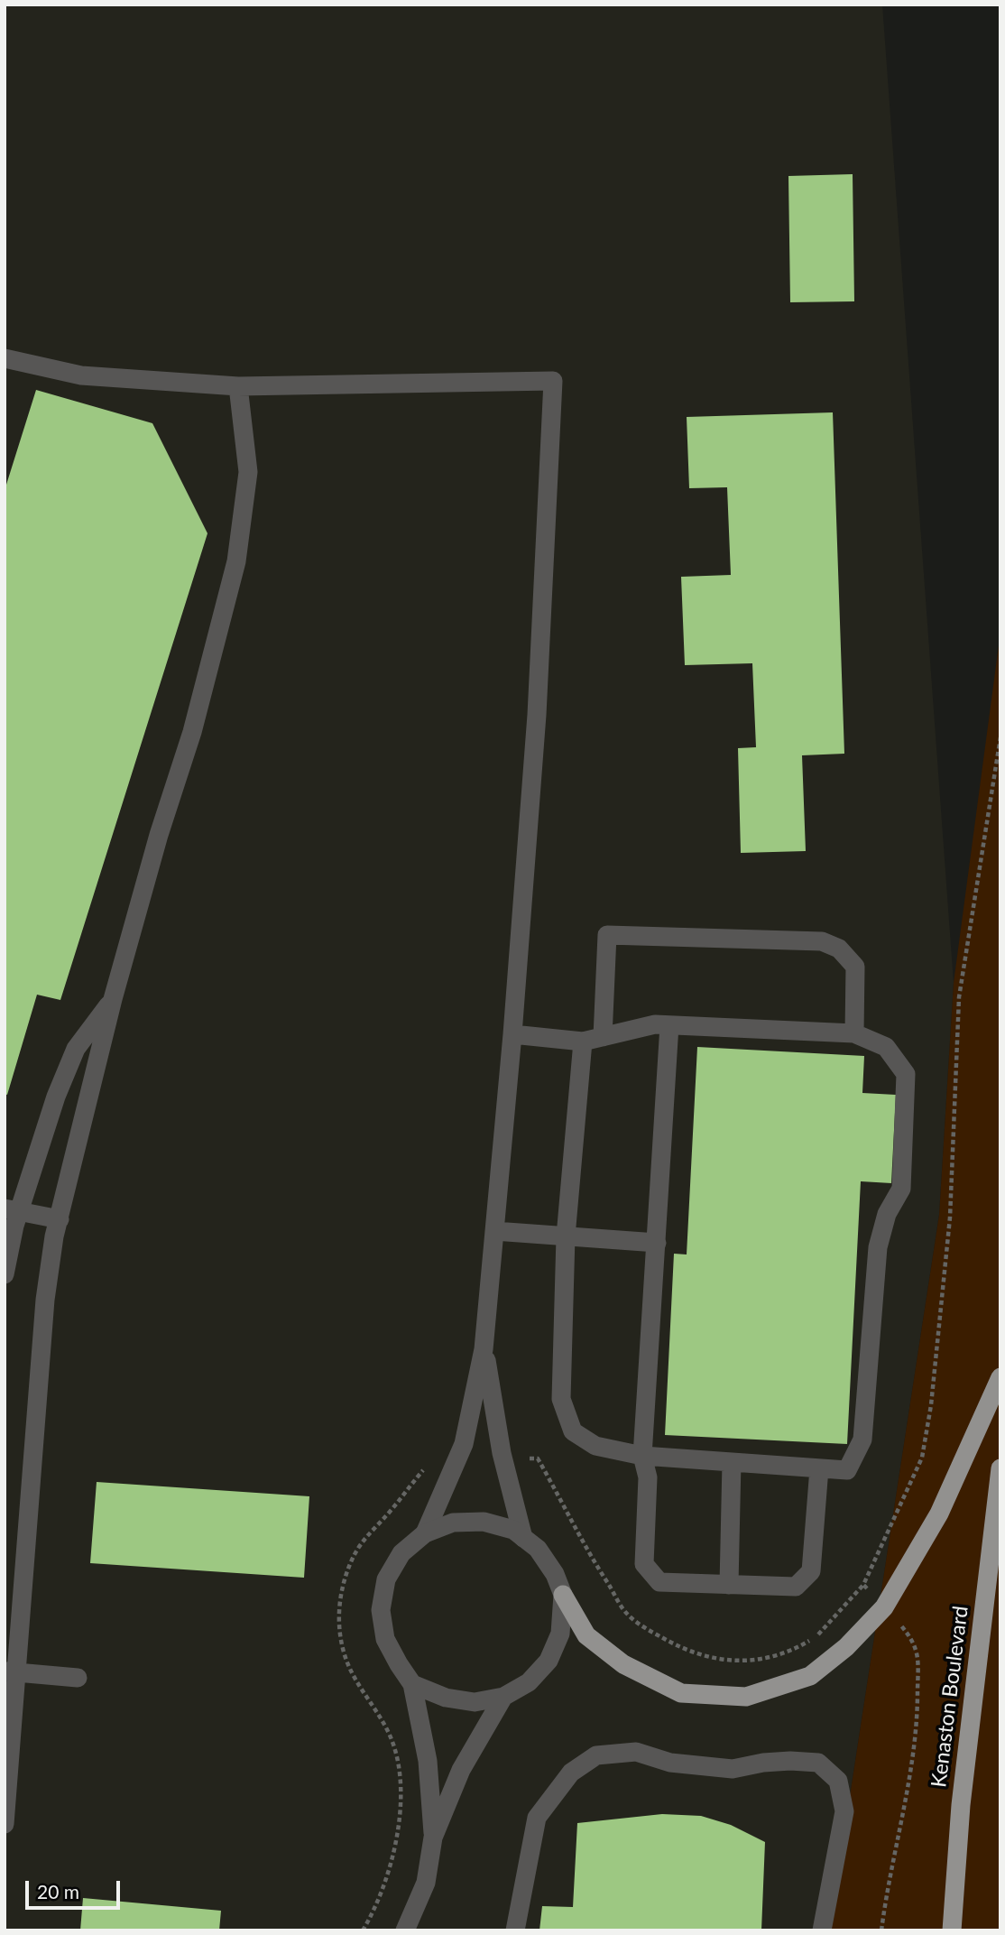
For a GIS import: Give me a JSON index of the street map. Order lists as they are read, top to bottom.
{
  "streets": {
    "main road": ["Kenaston Boulevard"]
  },
  "scale_bar": "20 m"
}
